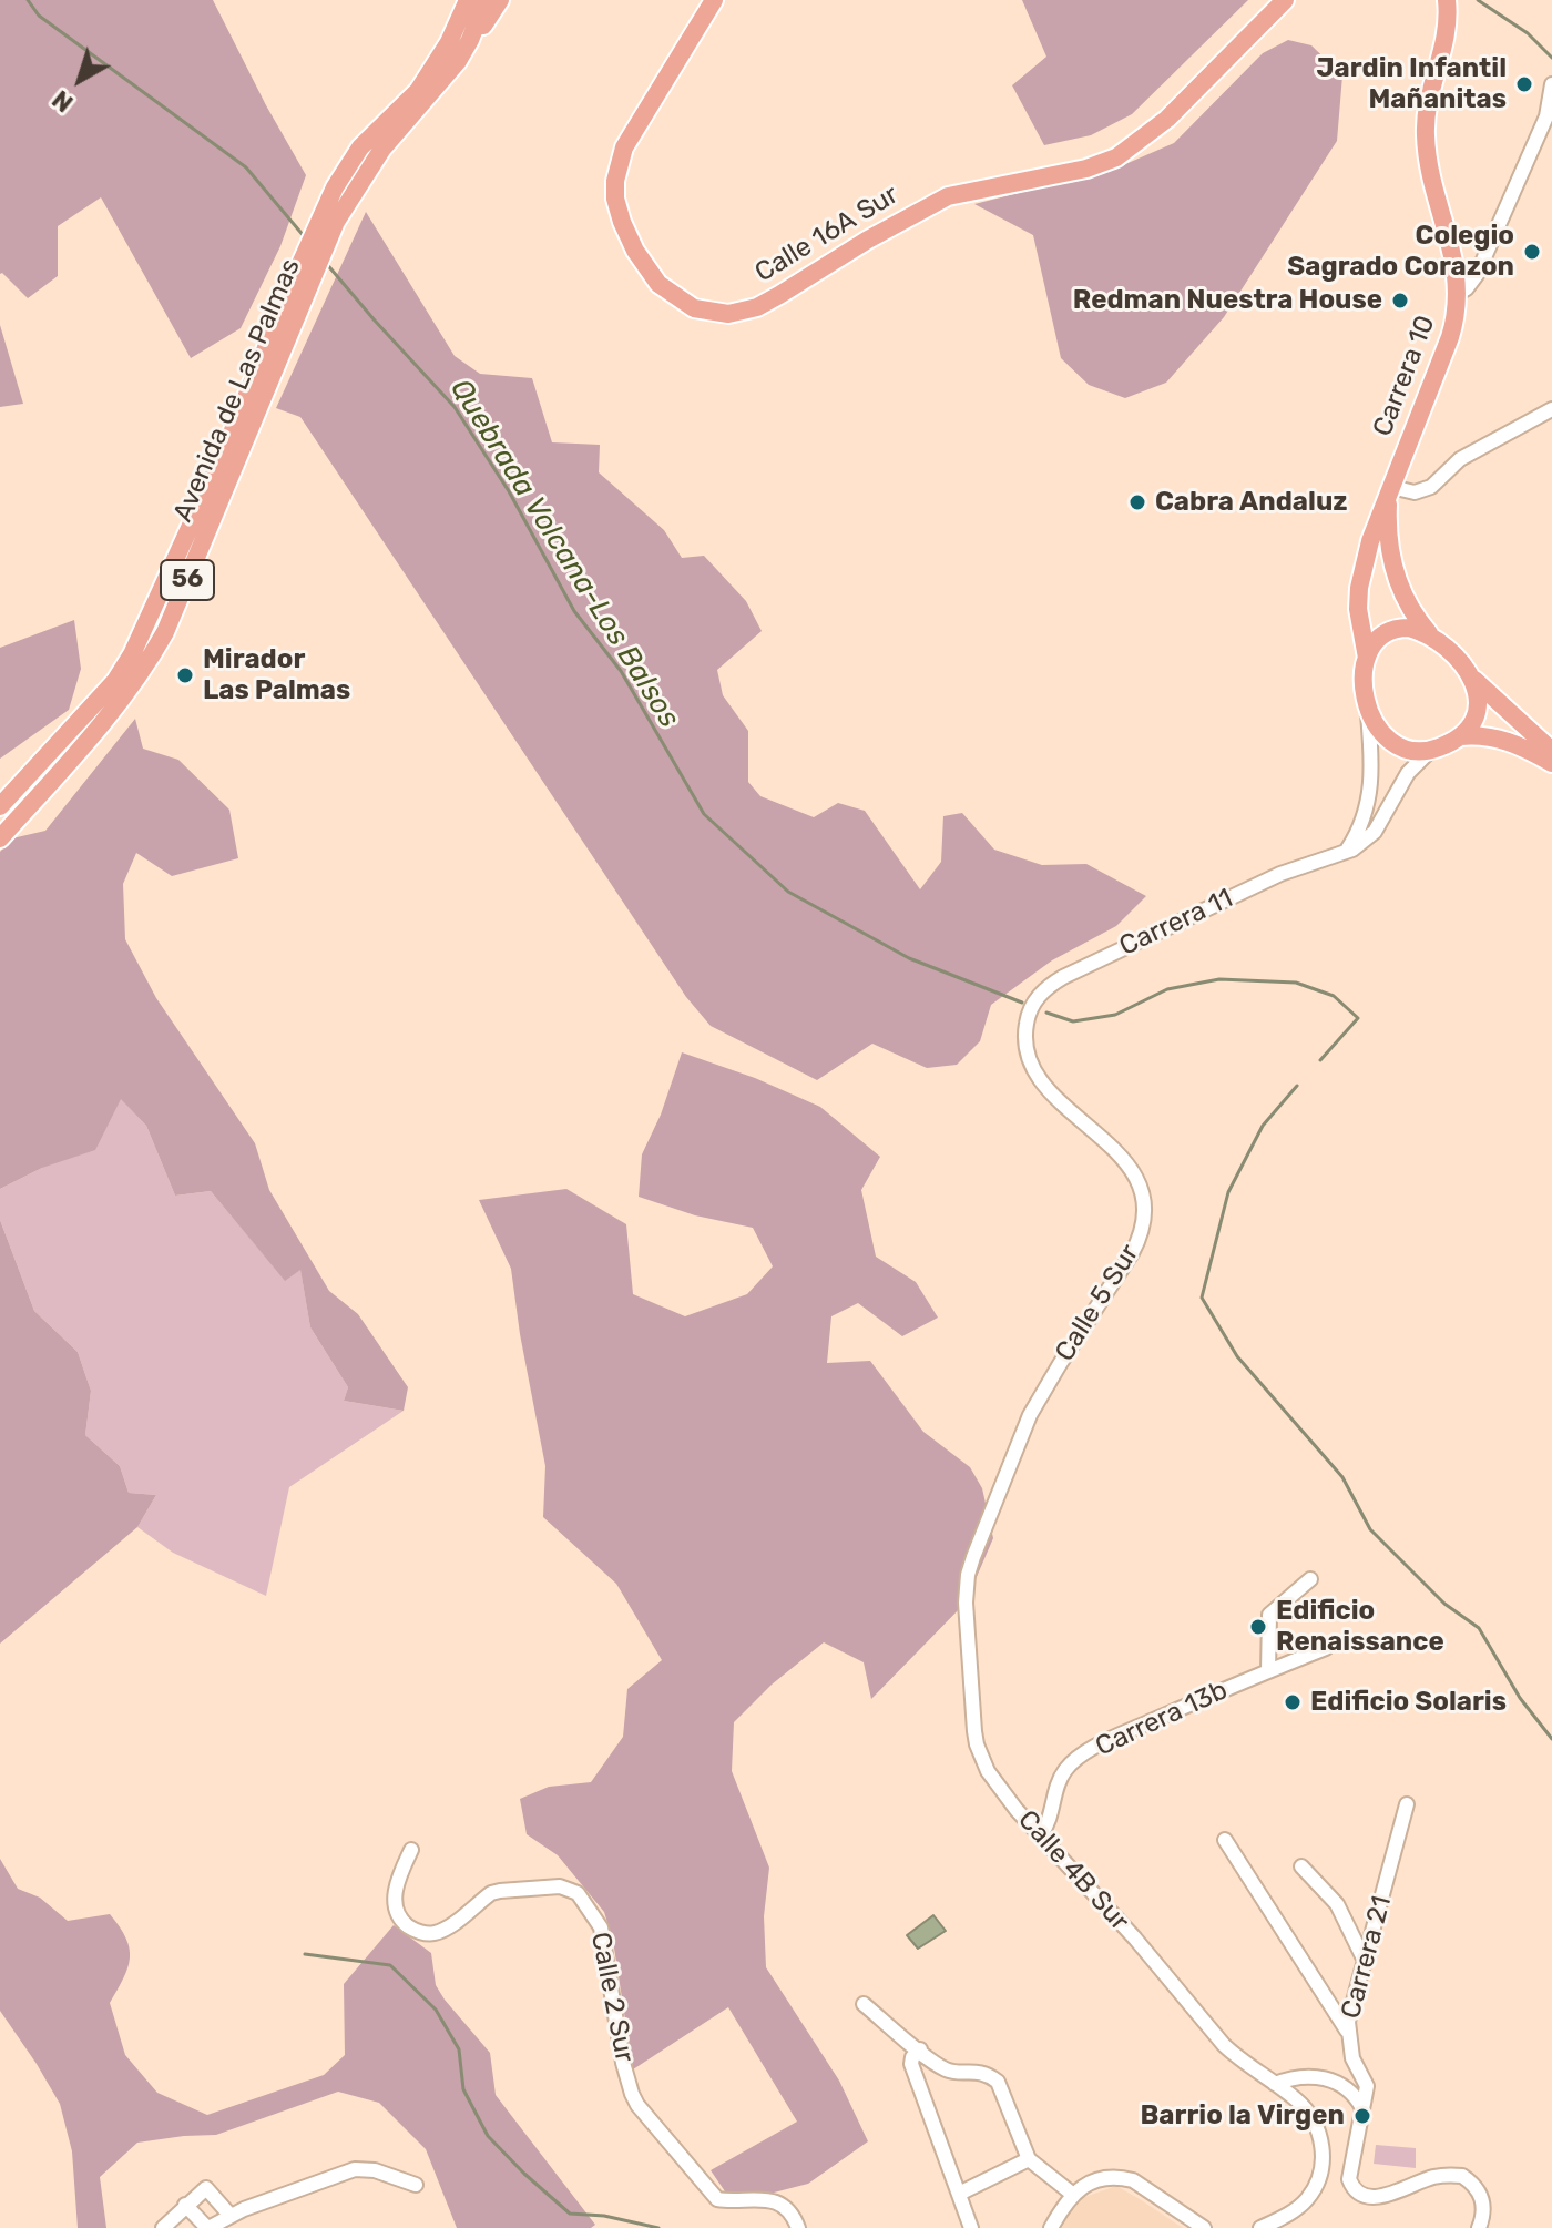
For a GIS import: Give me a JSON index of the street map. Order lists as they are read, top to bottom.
{
  "streets": {
    "main road": [
      "Calle 16A Sur",
      "Carrera 10",
      "Avenida de Las Palmas",
      "56"
    ],
    "street": [
      "Carrera 11",
      "Calle 5 Sur",
      "Carrera 13b",
      "Calle 4B Sur",
      "Carrera 21",
      "Calle 2 Sur"
    ]
  },
  "crossings": [
    ["Carrera 10", "Carrera 11"],
    ["Carrera 11", "Calle 5 Sur"],
    ["Calle 5 Sur", "Calle 4B Sur"],
    ["Carrera 13b", "Calle 4B Sur"]
  ],
  "water": ["Quebrada Volcana-Los Balsos"],
  "places": [
    "Jardin Infantil Mañanitas",
    "Colegio Sagrado Corazon",
    "Redman Nuestra House",
    "Cabra Andaluz",
    "Mirador Las Palmas",
    "Edificio Renaissance",
    "Edificio Solaris",
    "Barrio la Virgen"
  ],
  "north": "bottom left"
}
